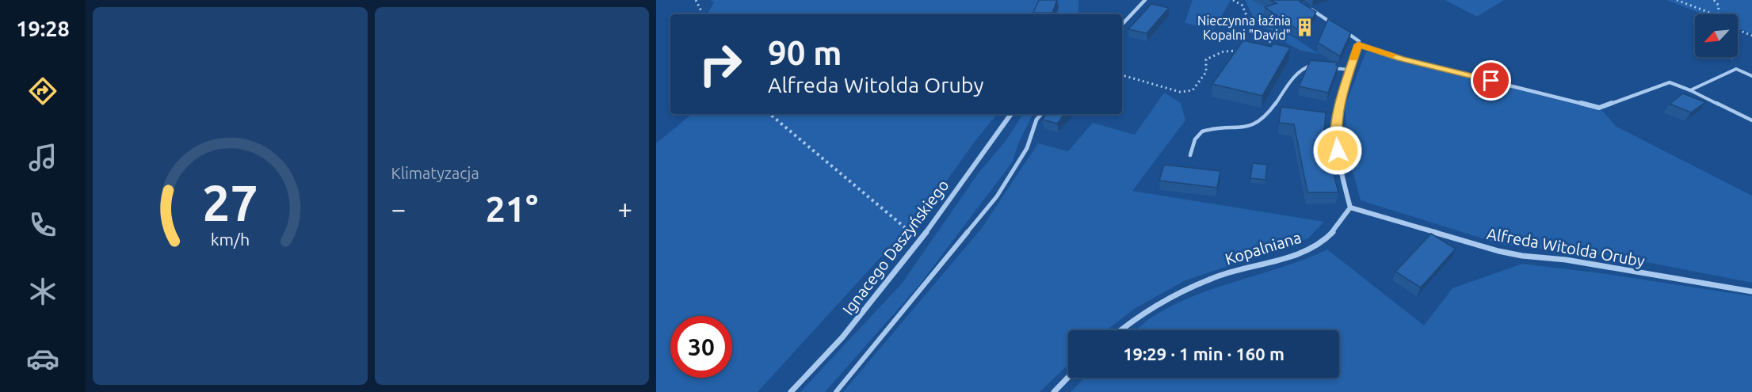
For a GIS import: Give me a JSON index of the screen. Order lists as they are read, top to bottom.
{
  "streets": {
    "street": ["Ignacego Daszyńskiego", "Alfreda Witolda Oruby", "Kopalniana"]
  },
  "crossings": [
    ["Alfreda Witolda Oruby", "Kopalniana"]
  ],
  "places": {
    "building": ["Nieczynna łaźnia Kopalni \"David\""]
  },
  "north": "bottom left",
  "page": {
    "tabs": "19:28",
    "tile": "Klimatyzacja",
    "turn": ["90 m", "Alfreda Witolda Oruby"],
    "heat": ["−", "21°", "+"],
    "limit": "30",
    "trip": "19:29 · 1 min · 160 m",
    "gauge": ["27", "km/h"]
  }
}
